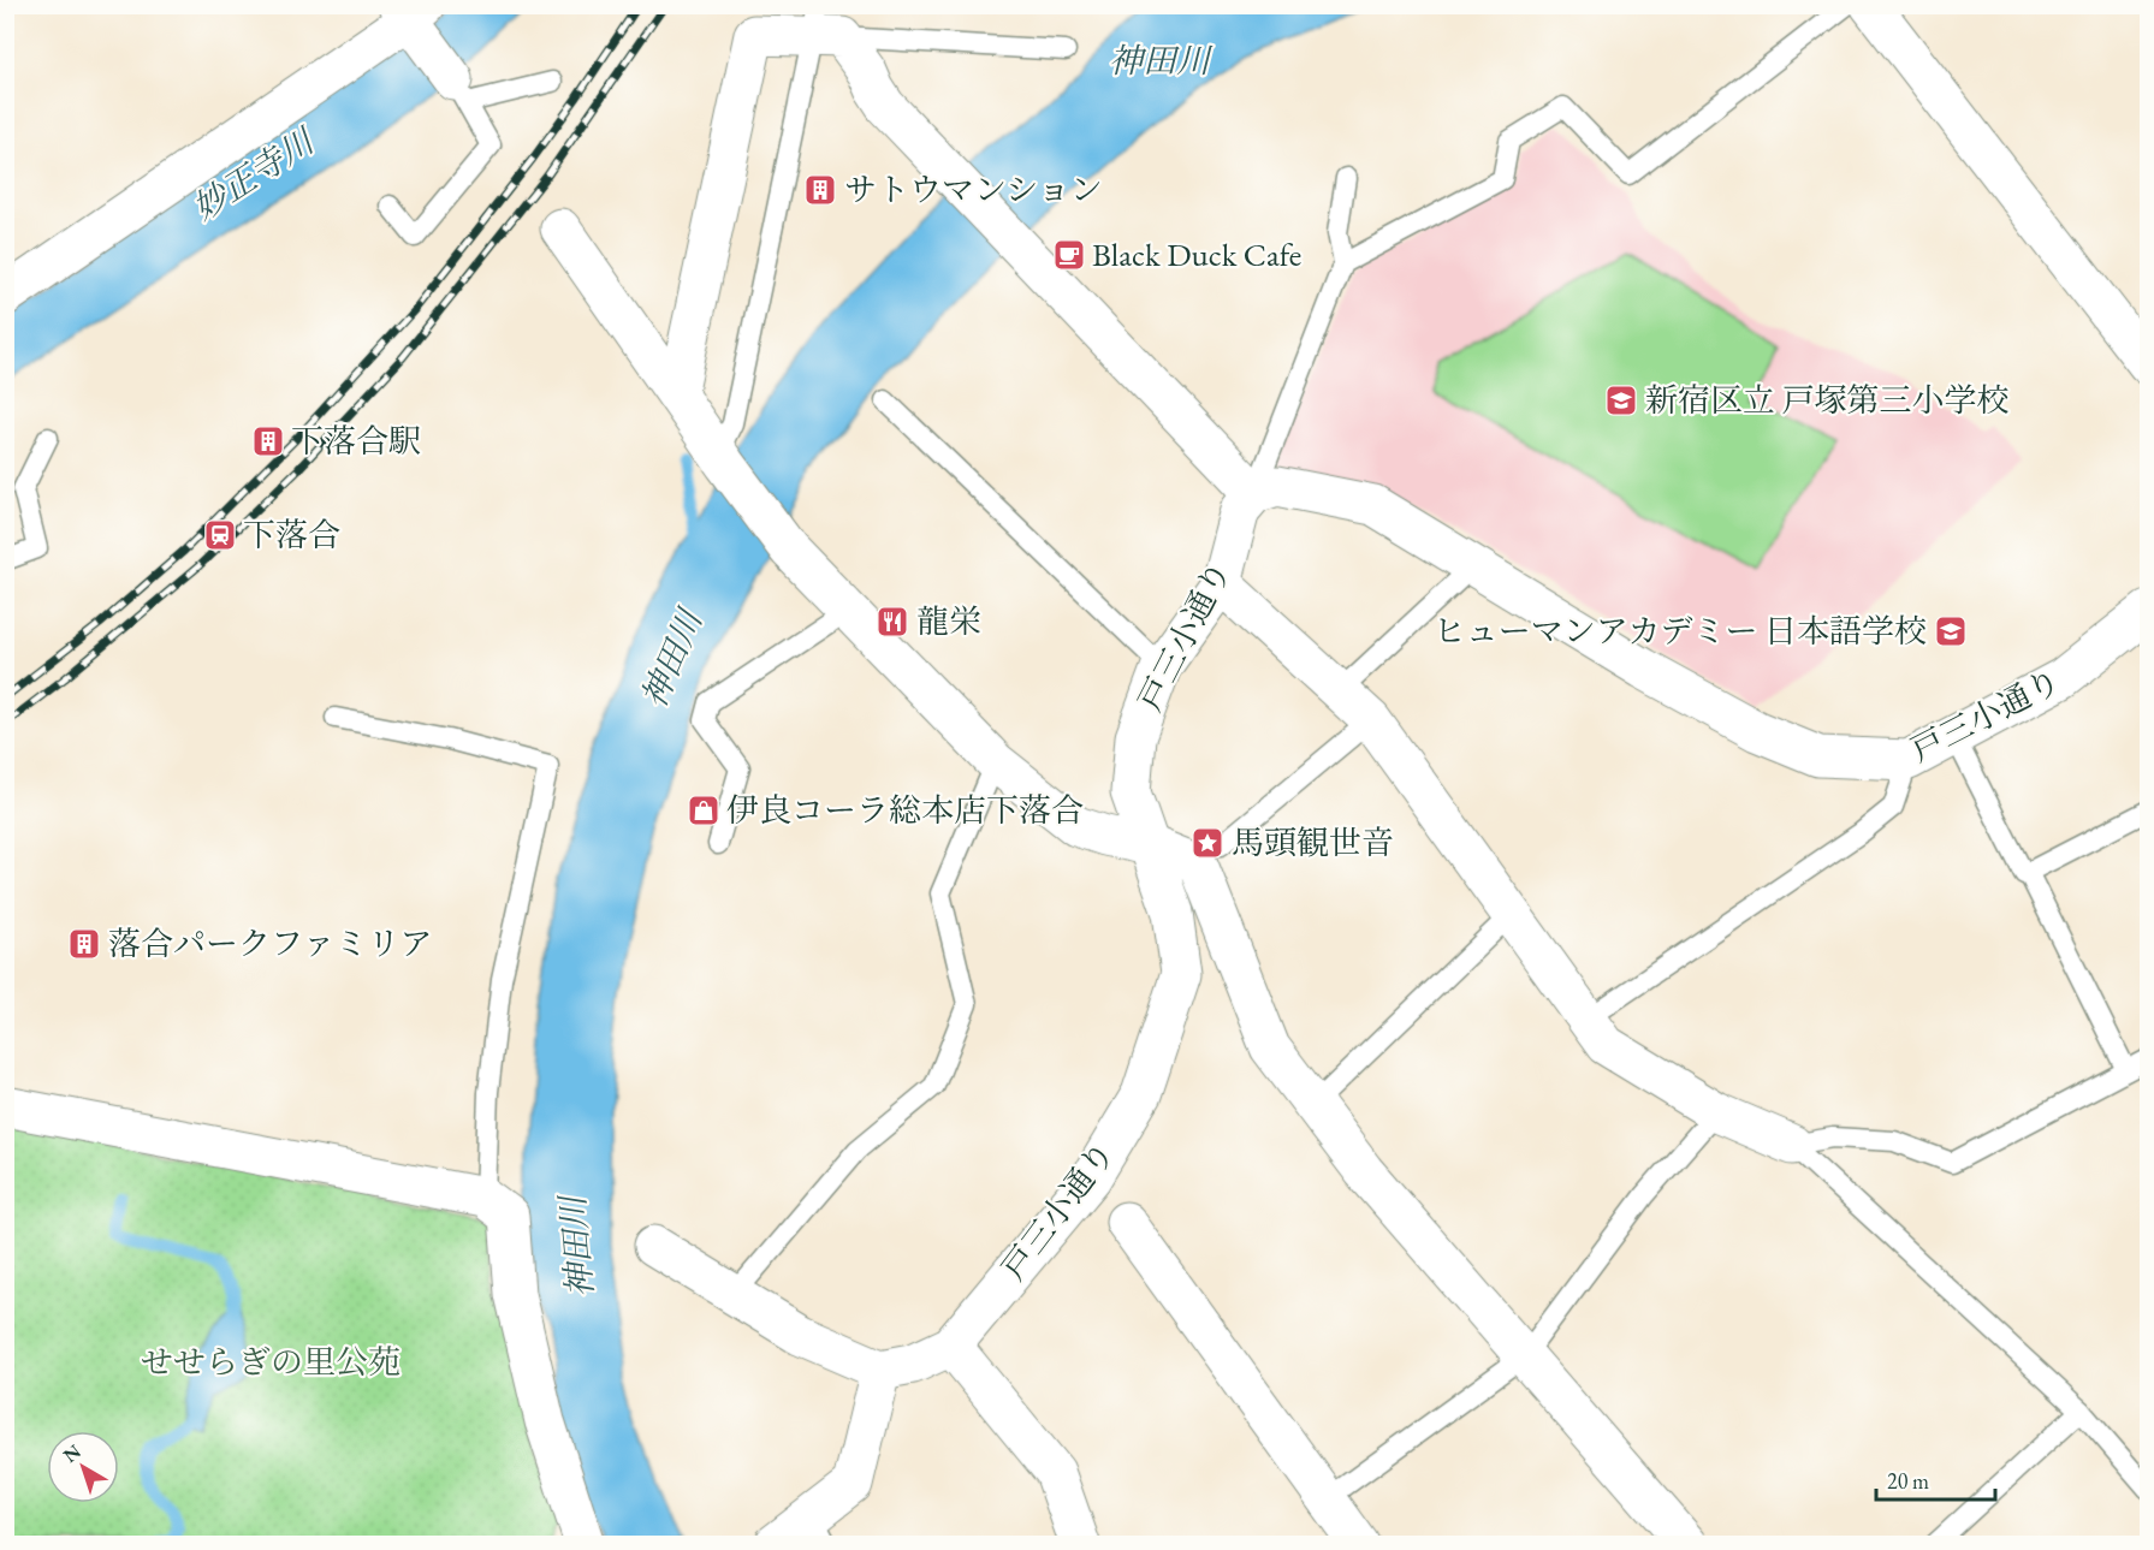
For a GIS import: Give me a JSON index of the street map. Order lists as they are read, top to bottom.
{
  "streets": {
    "street": ["戸三小通り"]
  },
  "water": ["神田川", "妙正寺川"],
  "parks": ["せせらぎの里公苑"],
  "places": {
    "building": ["サトウマンション", "下落合駅", "落合パークファミリア"],
    "cafe": ["Black Duck Cafe"],
    "school or university": ["新宿区立 戸塚第三小学校", "ヒューマンアカデミー 日本語学校"],
    "station": ["下落合"],
    "restaurant": ["龍栄"],
    "shop": ["伊良コーラ総本店下落合"],
    "place": ["馬頭観世音"]
  },
  "scale_bar": "20 m",
  "north": "top left"
}
